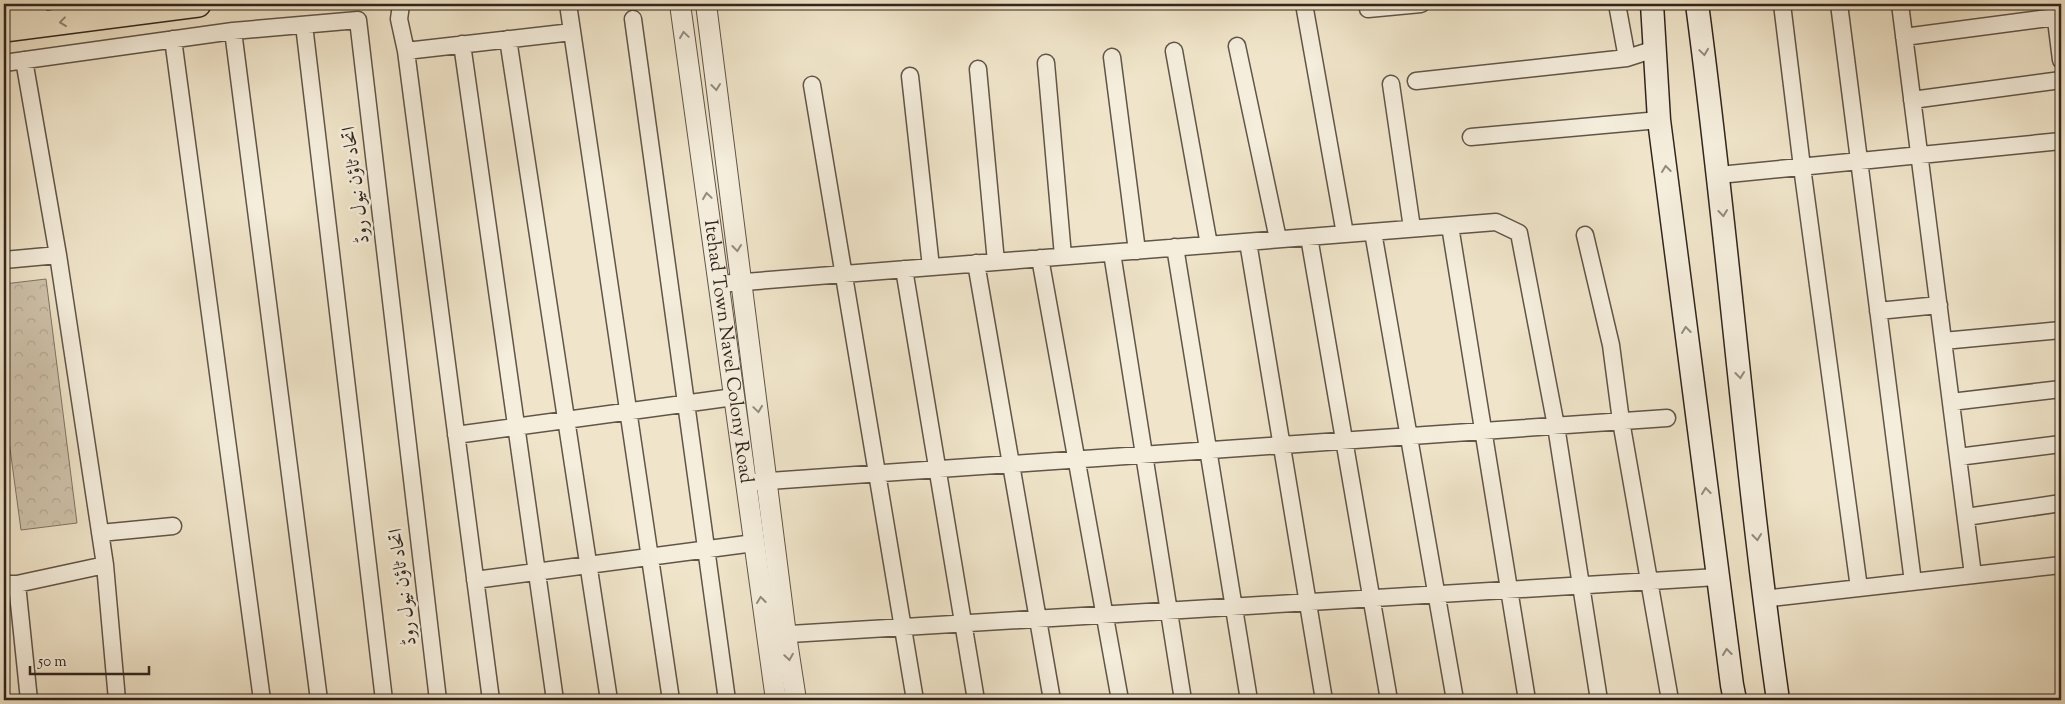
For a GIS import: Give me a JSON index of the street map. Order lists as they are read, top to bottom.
{
  "streets": {
    "street": ["اتحاد ٹاؤن نیول روڈ", "Itehad Town Navel Colony Road"]
  },
  "scale_bar": "50 m"
}
